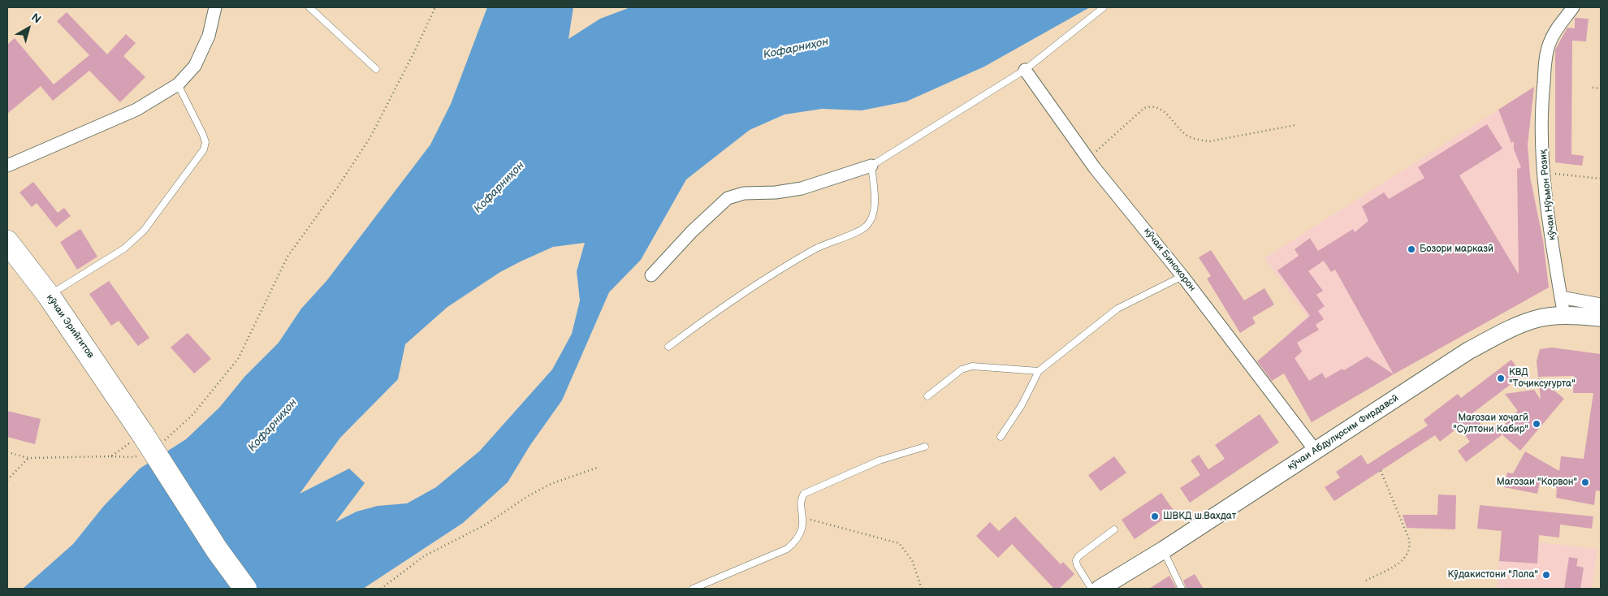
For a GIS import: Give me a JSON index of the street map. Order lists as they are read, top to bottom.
{
  "streets": {
    "highway": ["кӯчаи Эрийгитов"],
    "street": ["кӯчаи Нӯъмон Розиқ", "кӯчаи Бинокорон", "кӯчаи Абдулқосим Фирдавсӣ"]
  },
  "crossings": [
    ["кӯчаи Нӯъмон Розиқ", "кӯчаи Абдулқосим Фирдавсӣ"],
    ["кӯчаи Бинокорон", "кӯчаи Абдулқосим Фирдавсӣ"]
  ],
  "water": ["Кофарниҳон"],
  "places": [
    "Бозори марказӣ",
    "КВД \"Тоҷиксуғурта\"",
    "Мағозаи хоҷагӣ \"Султони Кабир\"",
    "Мағозаи \"Корвон\"",
    "ШВКД ш.Вахдат",
    "Кӯдакистони \"Лола\""
  ],
  "north": "top right"
}
